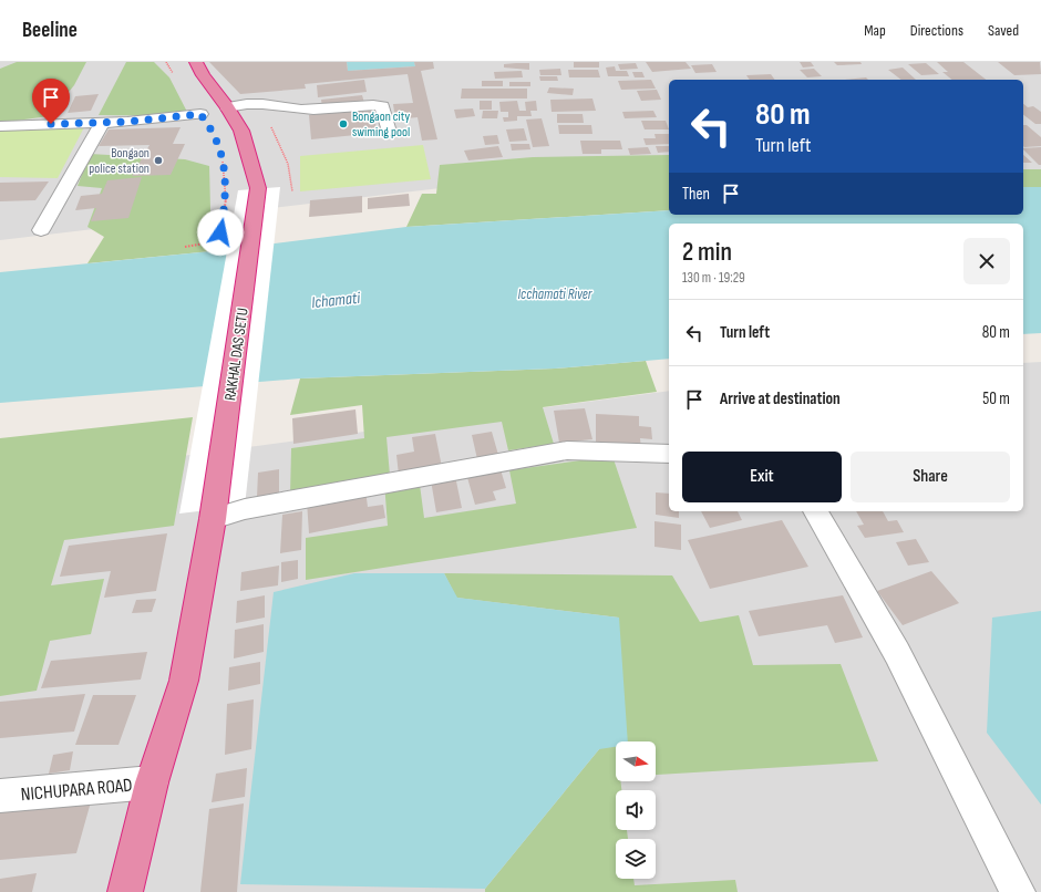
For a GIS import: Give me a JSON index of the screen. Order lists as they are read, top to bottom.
{
  "streets": {
    "highway": ["RAKHAL DAS SETU"],
    "street": ["NICHUPARA ROAD"]
  },
  "crossings": [
    ["RAKHAL DAS SETU", "NICHUPARA ROAD"]
  ],
  "water": ["Icchamati River", "Ichamati"],
  "places": ["Bongaon city swiming pool", "Bongaon police station"],
  "north": "right",
  "page": {
    "header": "Beeline",
    "nav": ["Map", "Directions", "Saved"],
    "turn": ["80 m", "Turn left"],
    "then": "Then",
    "heading": ["2 min", "130 m · 19:29"],
    "list": [
      {
        "name": "Turn left",
        "value": "80 m"
      },
      {
        "name": "Arrive at destination",
        "value": "50 m"
      }
    ],
    "buttons": ["Exit", "Share"]
  }
}
